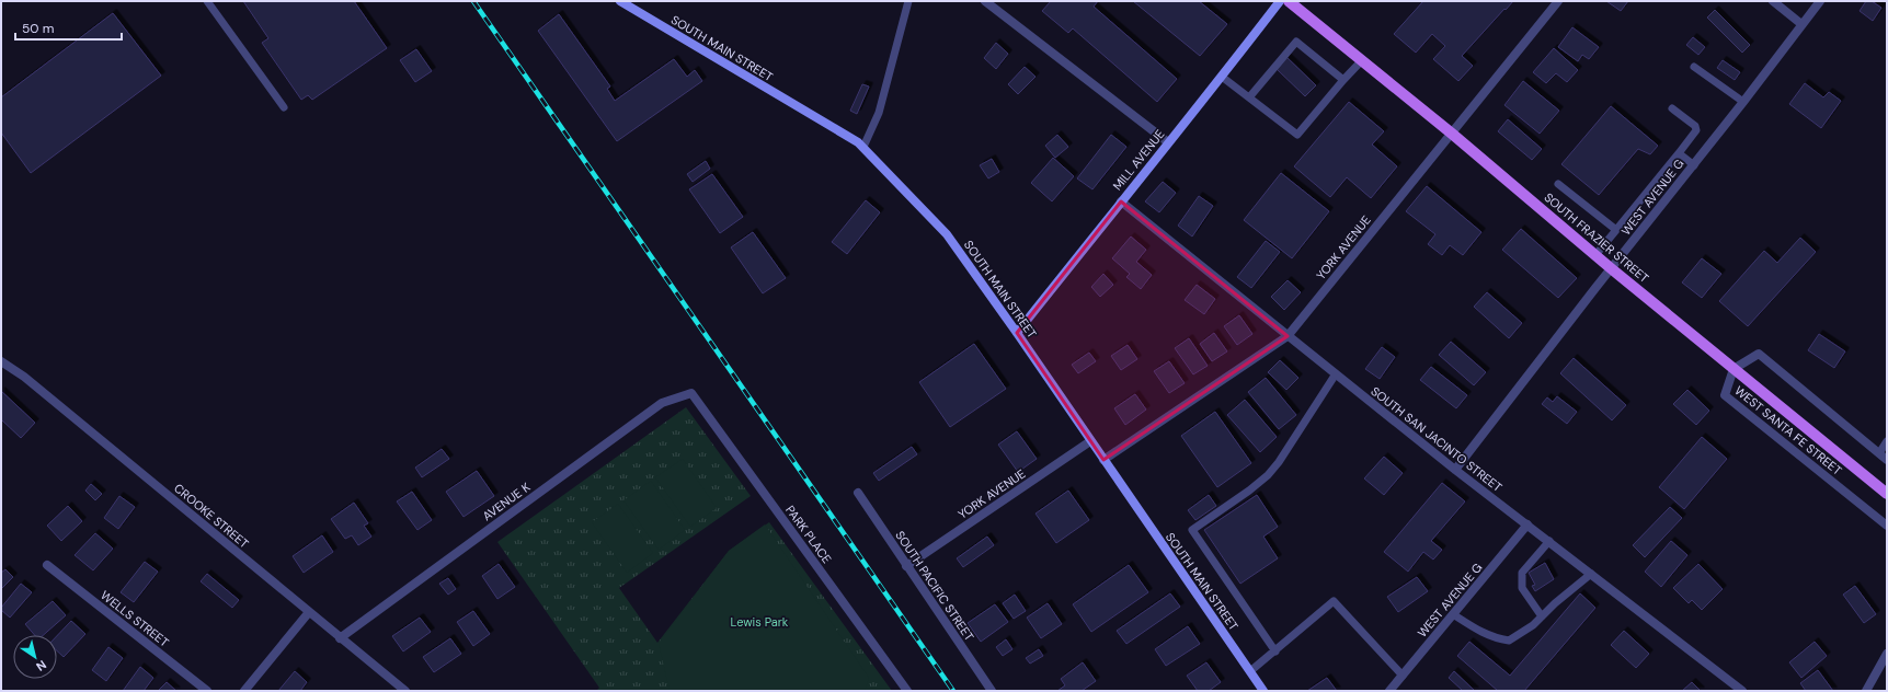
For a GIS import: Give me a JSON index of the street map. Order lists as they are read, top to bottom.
{
  "streets": {
    "main road": ["SOUTH FRAZIER STREET"],
    "street": [
      "SOUTH MAIN STREET",
      "MILL AVENUE",
      "WEST AVENUE G",
      "YORK AVENUE",
      "WEST SANTA FE STREET",
      "SOUTH SAN JACINTO STREET",
      "AVENUE K",
      "CROOKE STREET",
      "PARK PLACE",
      "SOUTH PACIFIC STREET",
      "WELLS STREET"
    ]
  },
  "crossings": [
    ["SOUTH MAIN STREET", "MILL AVENUE"],
    ["SOUTH MAIN STREET", "YORK AVENUE"],
    ["MILL AVENUE", "SOUTH SAN JACINTO STREET"],
    ["WEST AVENUE G", "SOUTH FRAZIER STREET"],
    ["WEST AVENUE G", "SOUTH SAN JACINTO STREET"],
    ["SOUTH FRAZIER STREET", "YORK AVENUE"],
    ["SOUTH FRAZIER STREET", "WEST SANTA FE STREET"],
    ["YORK AVENUE", "SOUTH SAN JACINTO STREET"],
    ["YORK AVENUE", "SOUTH PACIFIC STREET"],
    ["AVENUE K", "CROOKE STREET"],
    ["AVENUE K", "PARK PLACE"]
  ],
  "parks": ["Lewis Park"],
  "scale_bar": "50 m",
  "north": "bottom right"
}
